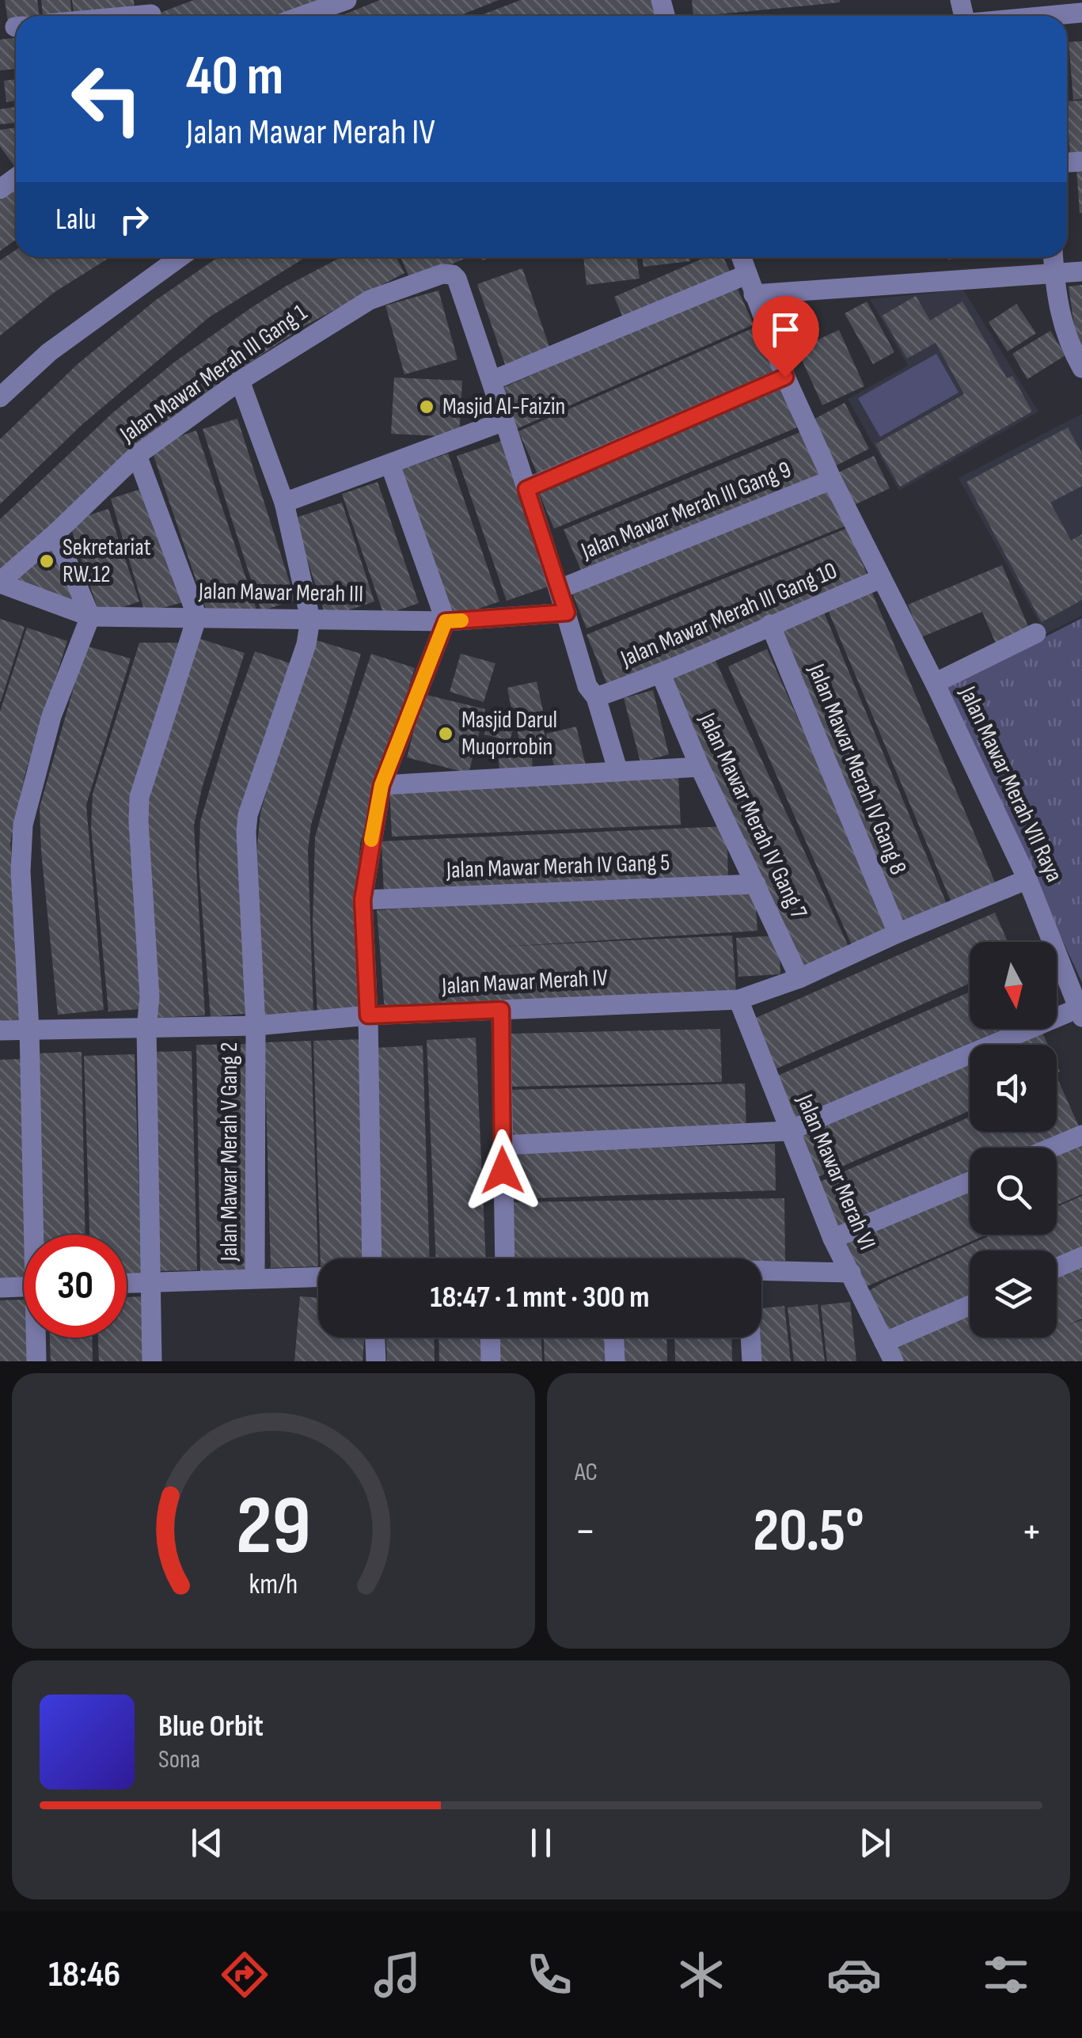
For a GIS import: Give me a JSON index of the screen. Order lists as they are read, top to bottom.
{
  "streets": {
    "street": [
      "Jalan Mawar Merah III Gang 1",
      "Jalan Mawar Merah III Gang 9",
      "Jalan Mawar Merah III",
      "Jalan Mawar Merah III Gang 10",
      "Jalan Mawar Merah IV Gang 8",
      "Jalan Mawar Merah VII Raya",
      "Jalan Mawar Merah IV Gang 7",
      "Jalan Mawar Merah IV Gang 5",
      "Jalan Mawar Merah IV",
      "Jalan Mawar Merah V Gang 2",
      "Jalan Mawar Merah VI"
    ]
  },
  "crossings": [
    ["Jalan Mawar Merah III Gang 1", "Jalan Mawar Merah III"],
    ["Jalan Mawar Merah III Gang 9", "Jalan Mawar Merah VII Raya"],
    ["Jalan Mawar Merah III", "Jalan Mawar Merah V Gang 2"],
    ["Jalan Mawar Merah III Gang 10", "Jalan Mawar Merah IV Gang 8"],
    ["Jalan Mawar Merah III Gang 10", "Jalan Mawar Merah VII Raya"],
    ["Jalan Mawar Merah III Gang 10", "Jalan Mawar Merah IV Gang 7"],
    ["Jalan Mawar Merah IV Gang 8", "Jalan Mawar Merah IV"],
    ["Jalan Mawar Merah VII Raya", "Jalan Mawar Merah IV"],
    ["Jalan Mawar Merah IV Gang 7", "Jalan Mawar Merah IV Gang 5"],
    ["Jalan Mawar Merah IV Gang 7", "Jalan Mawar Merah IV"],
    ["Jalan Mawar Merah IV", "Jalan Mawar Merah V Gang 2"],
    ["Jalan Mawar Merah IV", "Jalan Mawar Merah VI"]
  ],
  "places": ["Masjid Al-Faizin", "Sekretariat RW.12", "Masjid Darul Muqorrobin"],
  "north": "bottom",
  "page": {
    "turn": ["40 m", "Jalan Mawar Merah IV"],
    "then": "Lalu",
    "limit": "30",
    "trip": "18:47 · 1 mnt · 300 m",
    "tile": "AC",
    "heat": ["−", "20.5°", "+"],
    "song": ["Blue Orbit", "Sona"],
    "tabs": "18:46",
    "gauge": ["29", "km/h"]
  }
}
